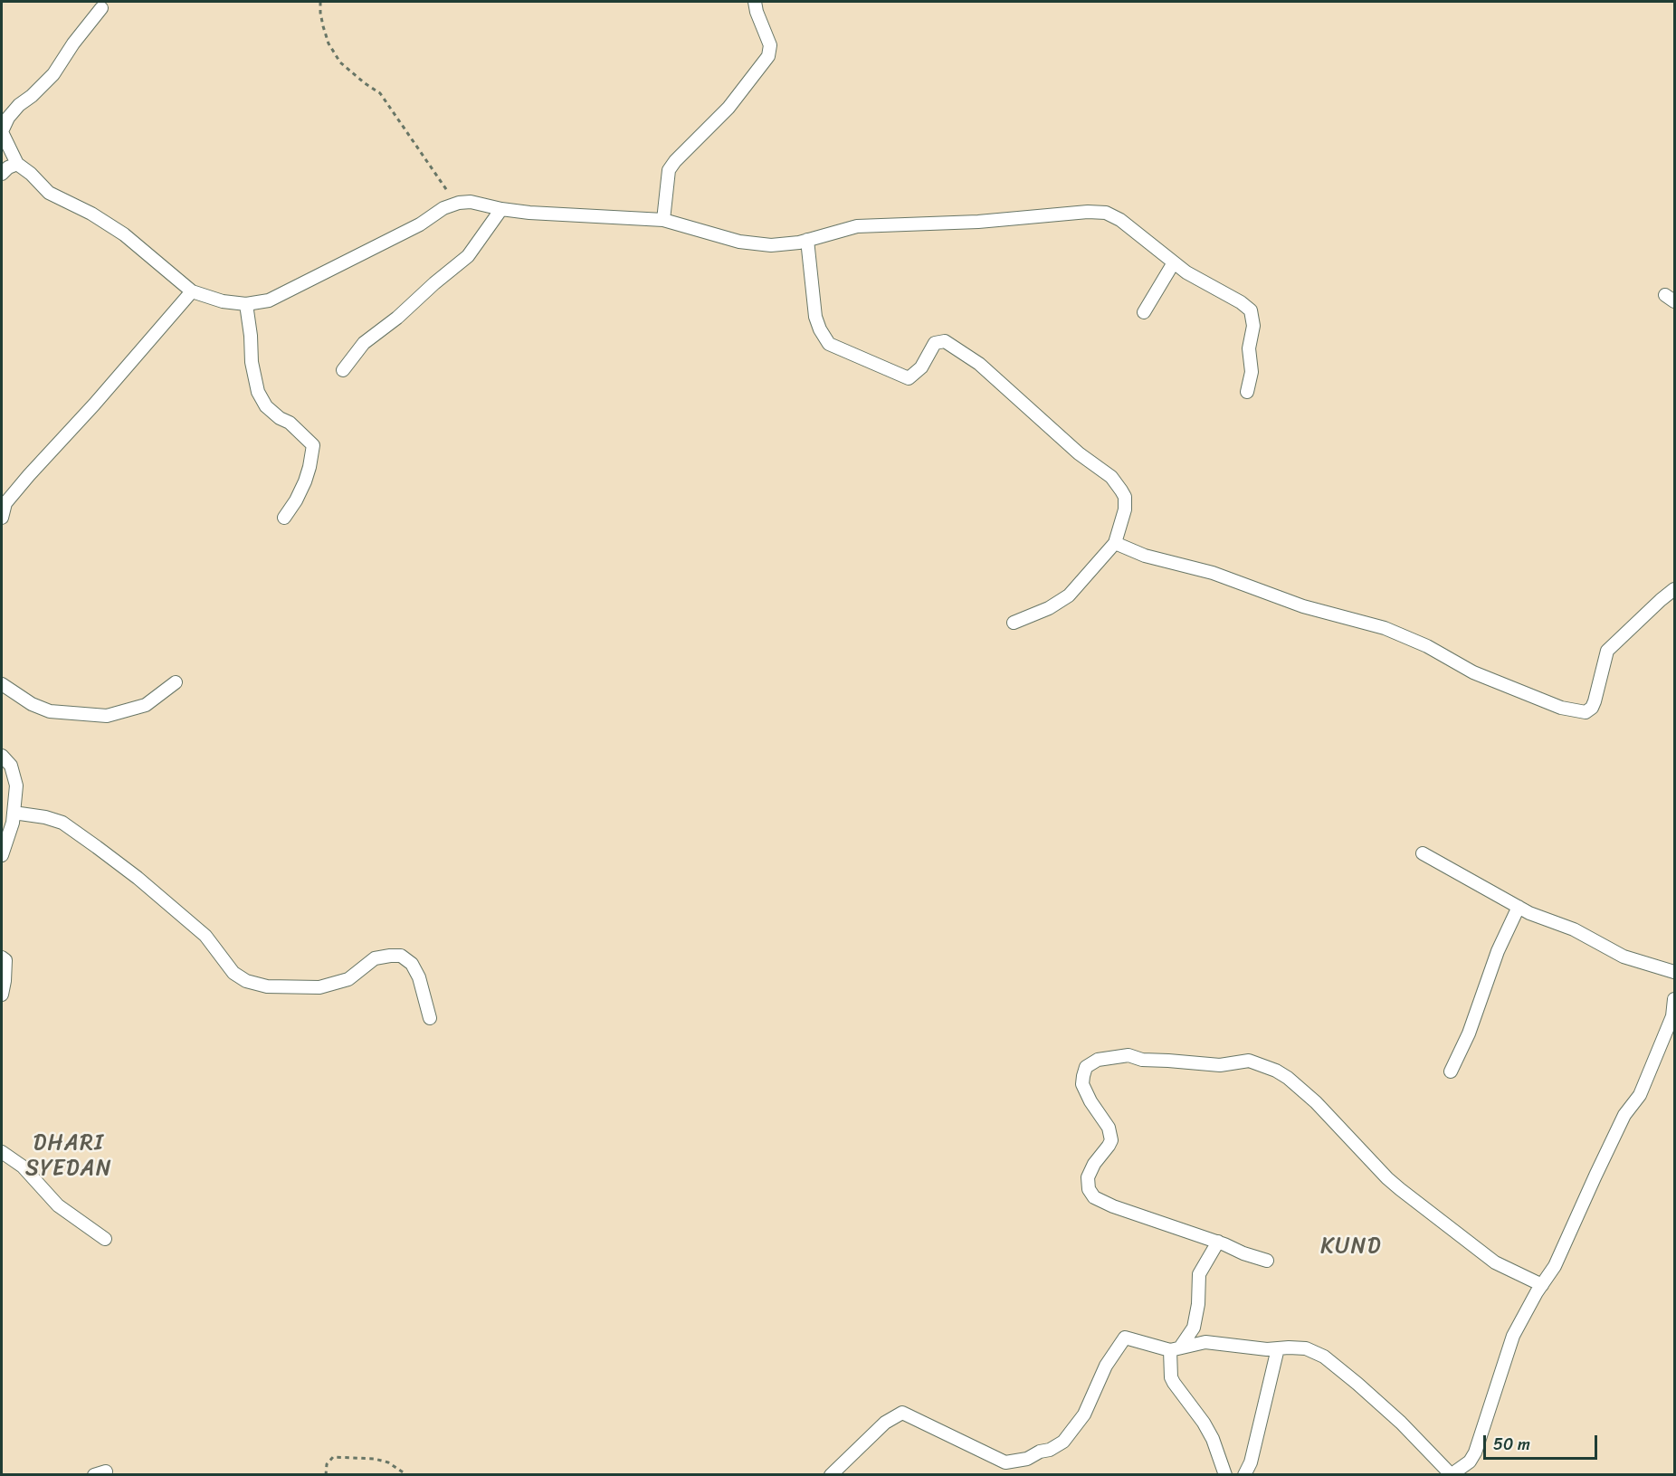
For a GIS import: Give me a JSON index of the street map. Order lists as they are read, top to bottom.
{
  "districts": ["DHARI SYEDAN", "KUND"],
  "scale_bar": "50 m"
}
